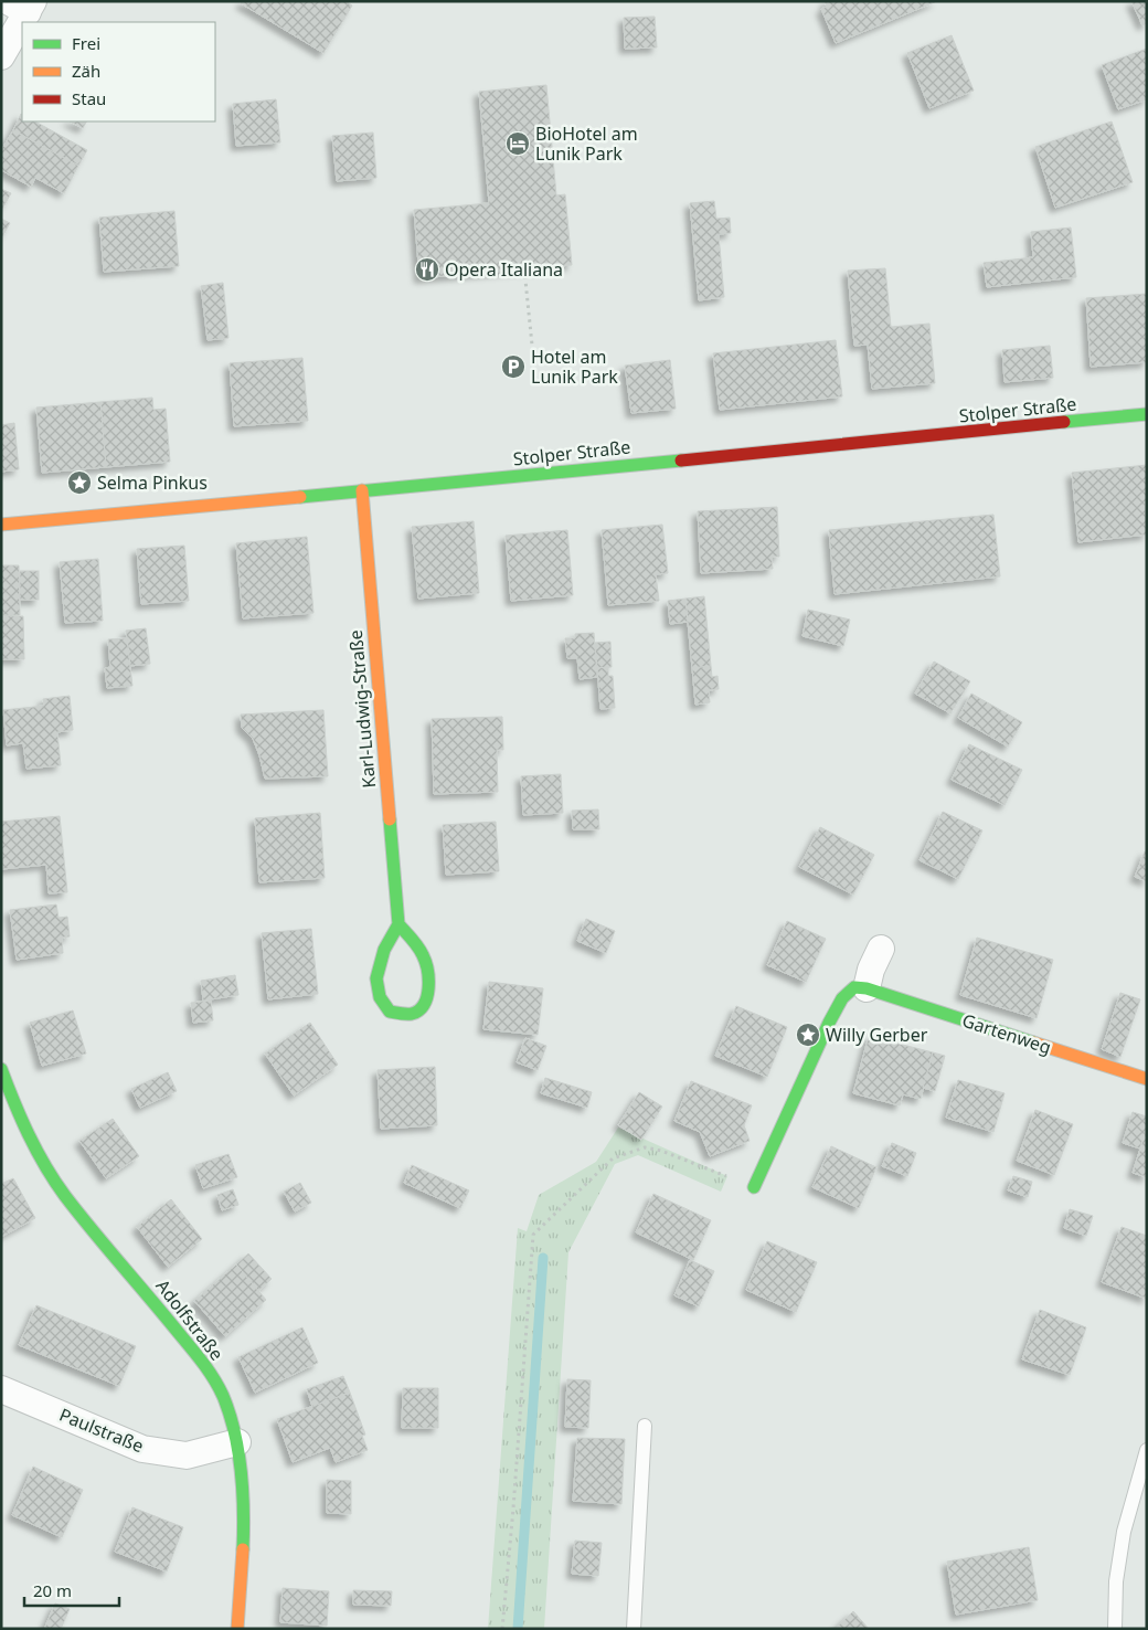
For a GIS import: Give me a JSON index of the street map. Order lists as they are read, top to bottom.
{
  "streets": {
    "street": [
      "Stolper Straße",
      "Karl-Ludwig-Straße",
      "Gartenweg",
      "Adolfstraße",
      "Paulstraße"
    ]
  },
  "crossings": [
    ["Stolper Straße", "Karl-Ludwig-Straße"],
    ["Adolfstraße", "Paulstraße"]
  ],
  "places": {
    "hotel": ["BioHotel am Lunik Park"],
    "restaurant": ["Opera Italiana"],
    "parking": ["Hotel am Lunik Park"],
    "place": ["Selma Pinkus", "Willy Gerber"]
  },
  "legend": ["Frei", "Zäh", "Stau"],
  "scale_bar": "20 m"
}
